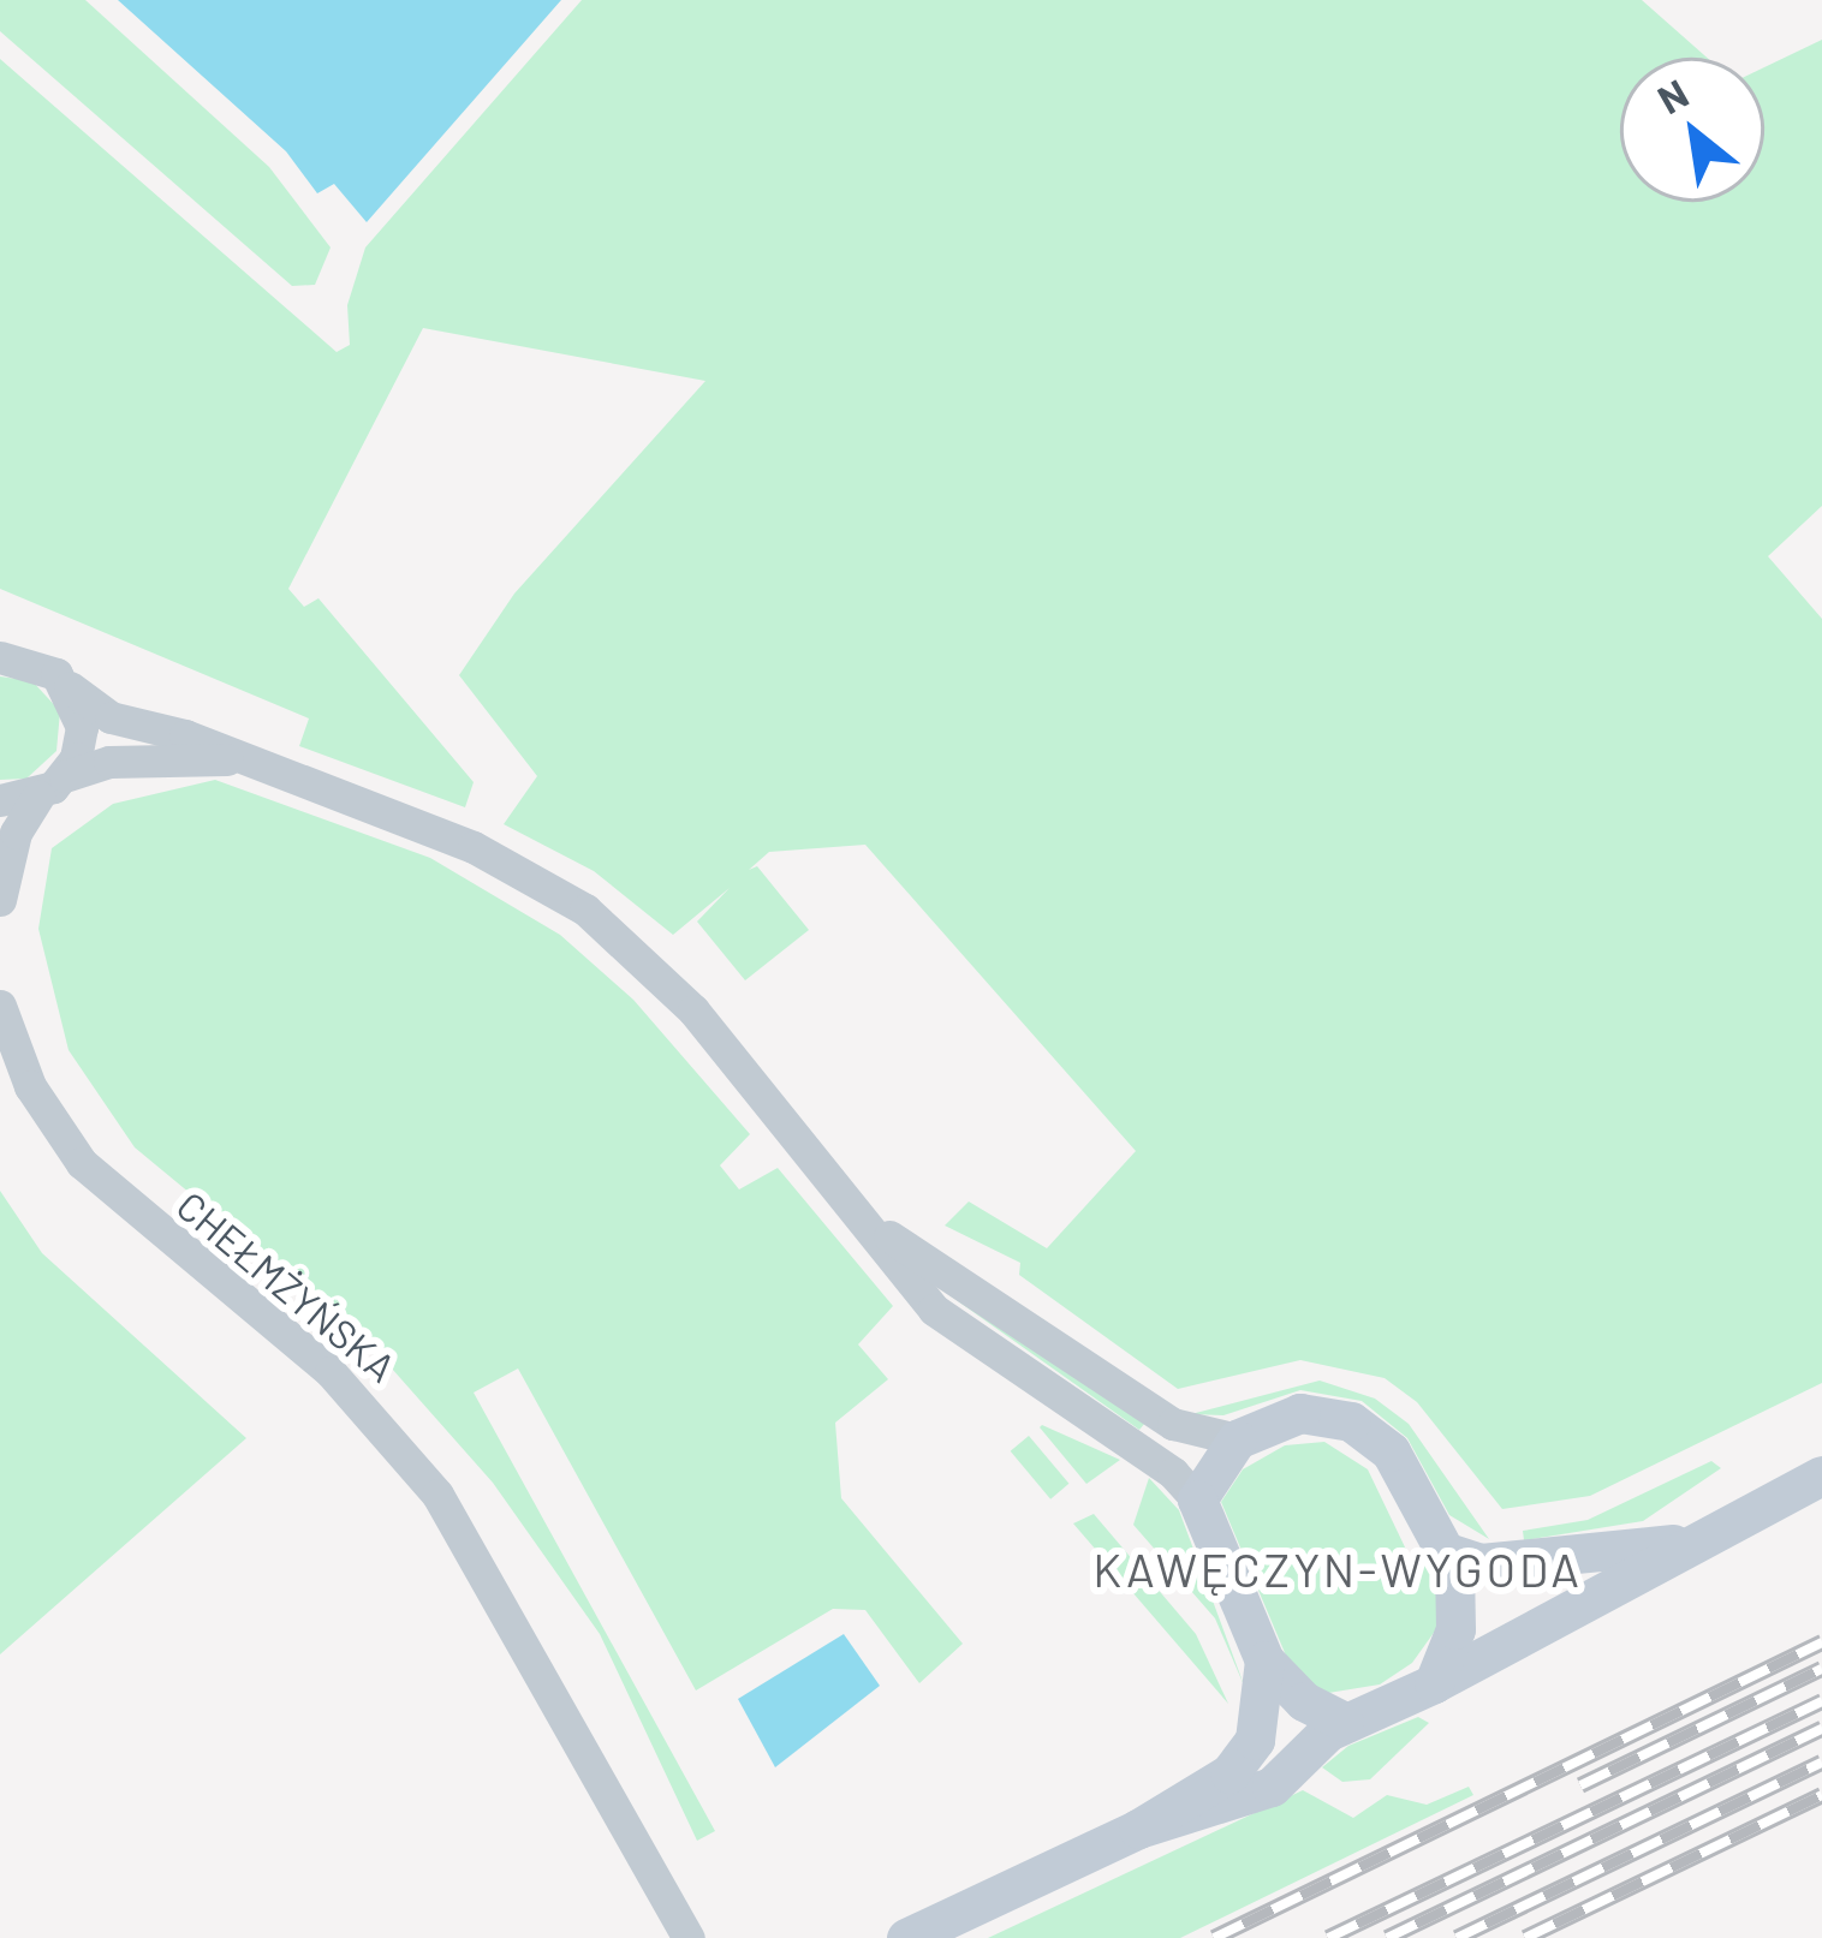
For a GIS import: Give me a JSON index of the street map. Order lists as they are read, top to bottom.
{
  "streets": {
    "street": ["CHEŁMŻYŃSKA"]
  },
  "districts": ["KAWĘCZYN-WYGODA"],
  "north": "top left"
}
